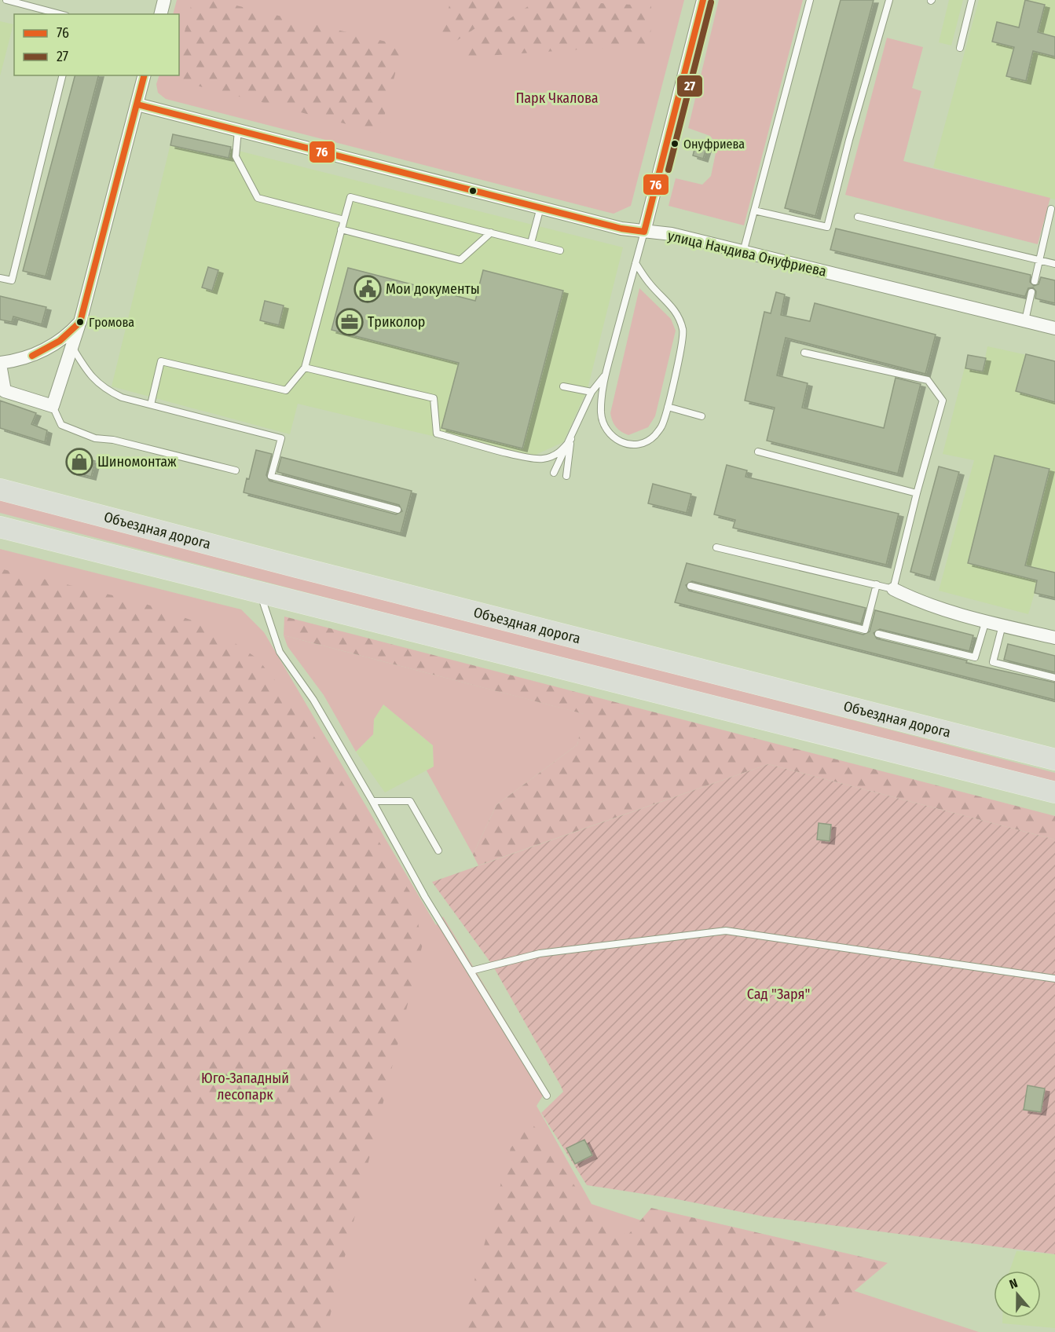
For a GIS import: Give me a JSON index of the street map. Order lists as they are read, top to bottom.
{
  "streets": {
    "main road": ["Объездная дорога"],
    "street": ["улица Начдива Онуфриева"]
  },
  "parks": ["Парк Чкалова", "Сад \"Заря\"", "Юго-Западный лесопарк"],
  "places": {
    "other": ["Онуфриева", "Громова"],
    "public building": ["Мои документы"],
    "office": ["Триколор"],
    "shop": ["Шиномонтаж"]
  },
  "lines": ["transit line 76", "transit line 27"],
  "legend": ["76", "27"],
  "north": "top"
}
